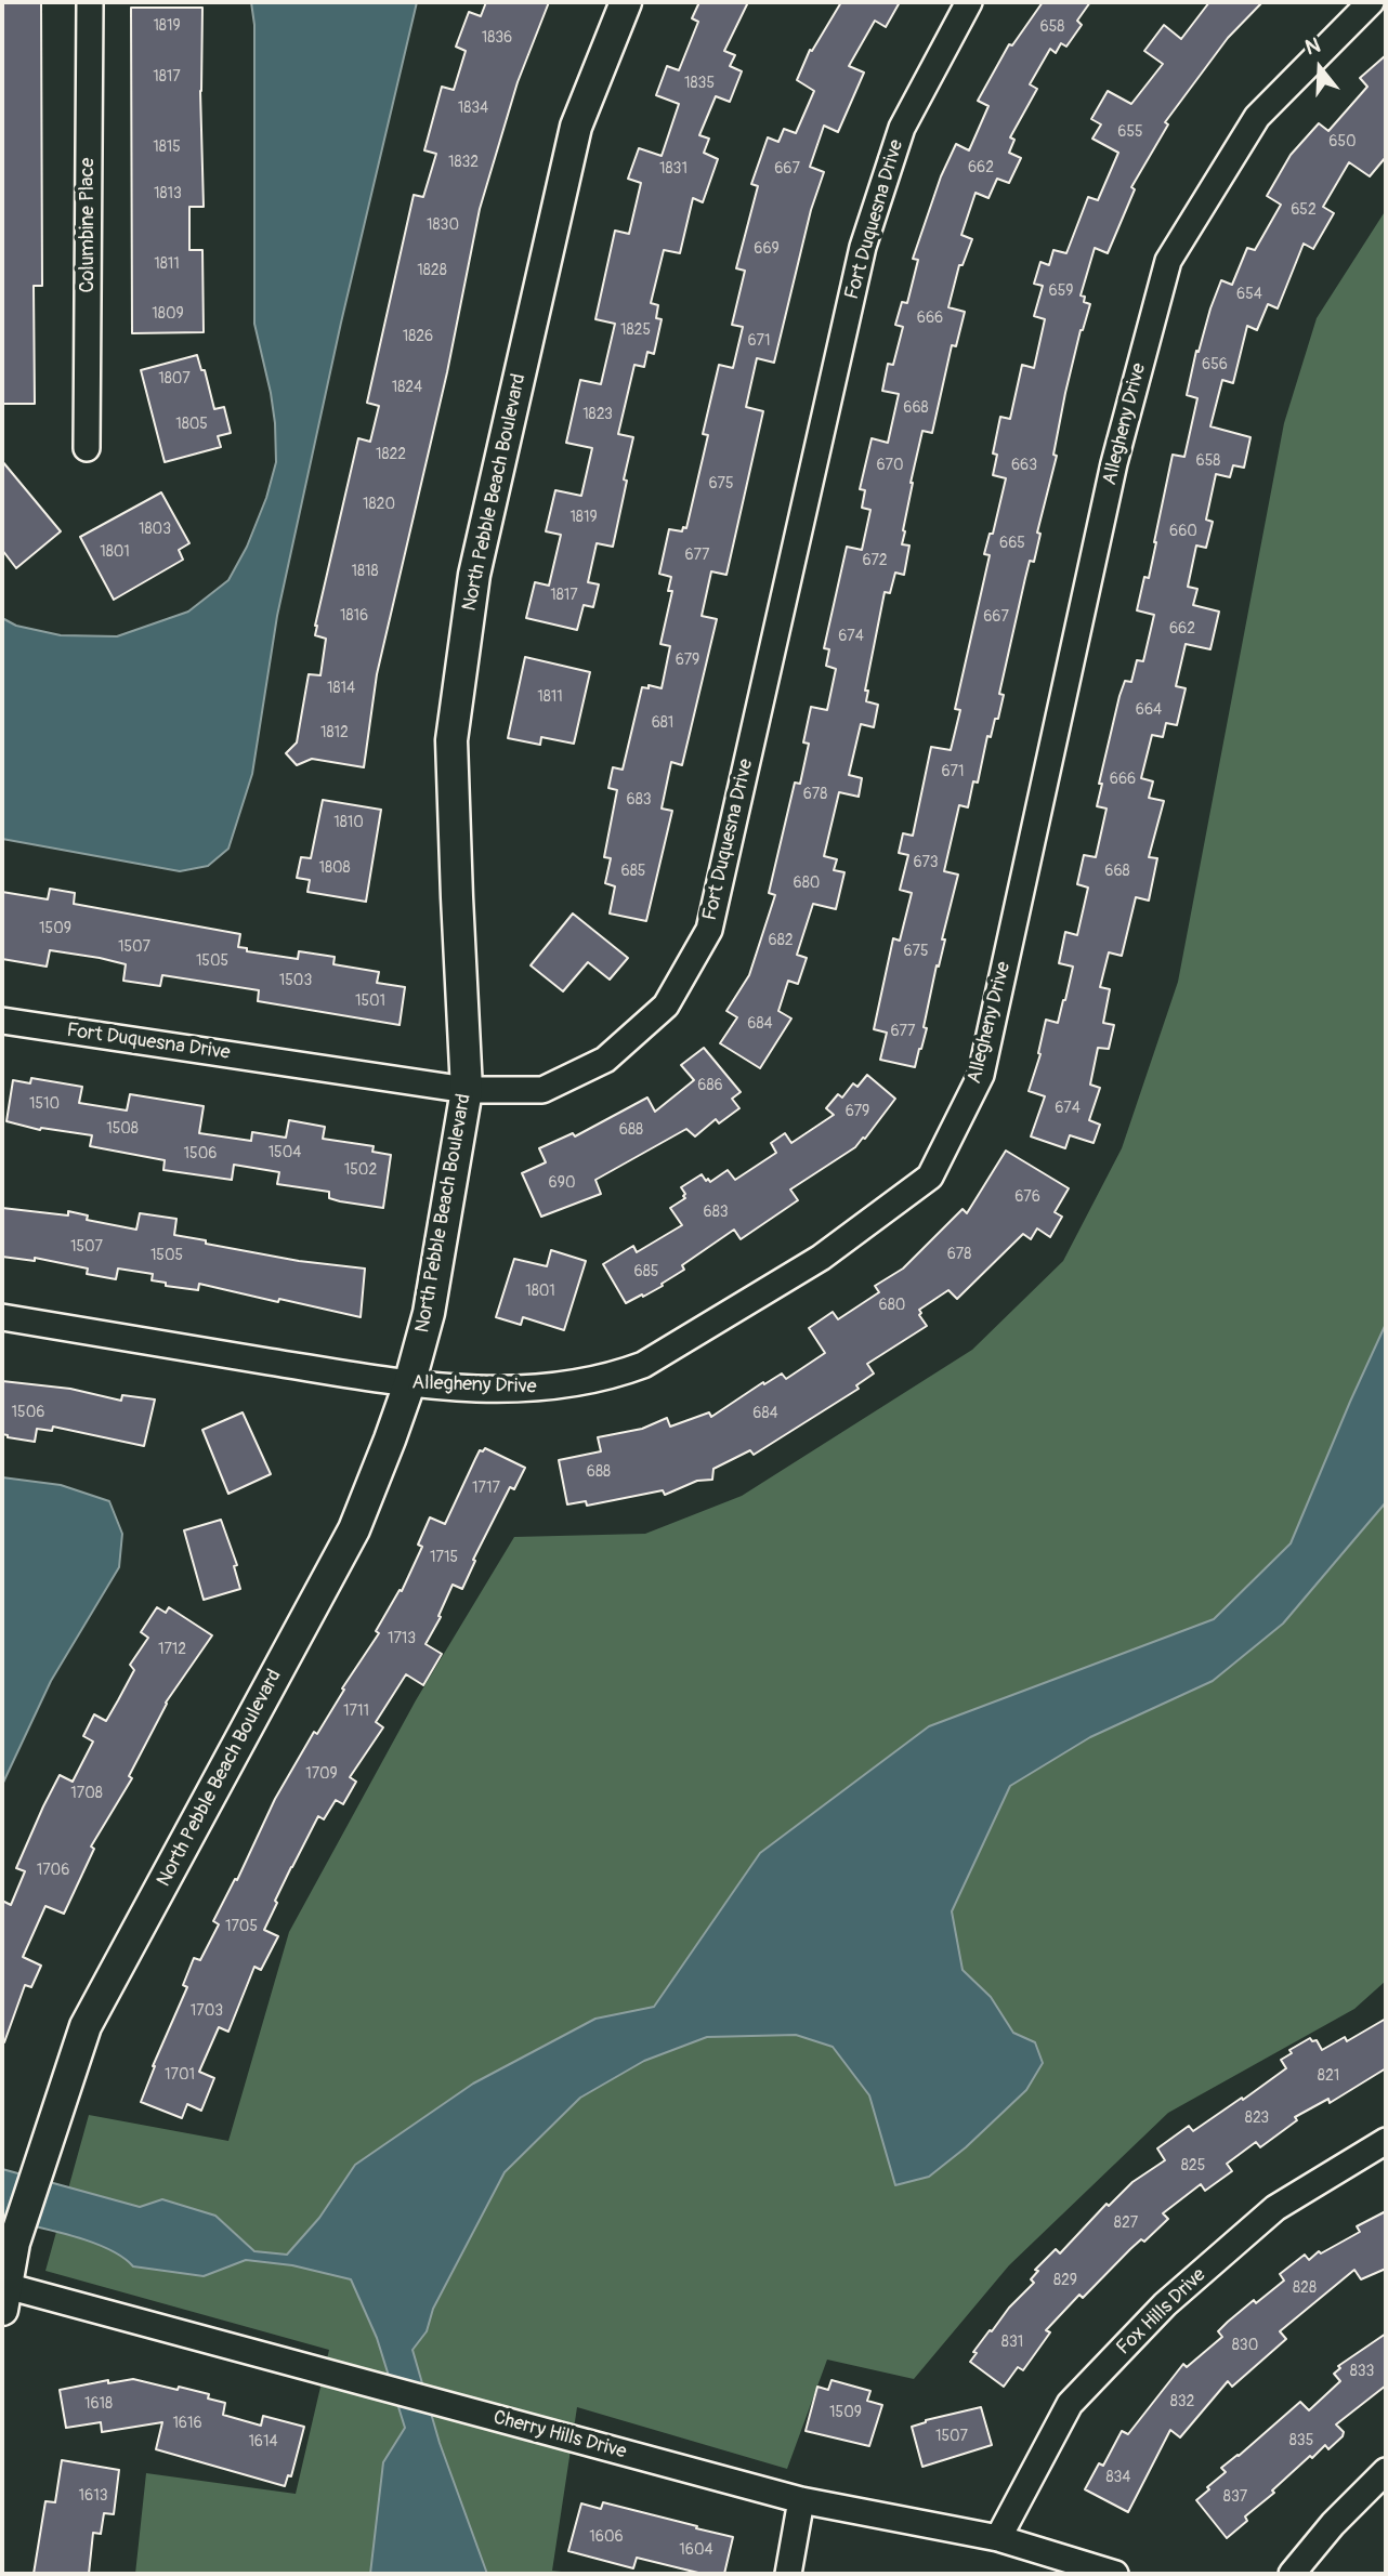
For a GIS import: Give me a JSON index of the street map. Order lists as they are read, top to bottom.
{
  "streets": {
    "street": [
      "Fort Duquesna Drive",
      "Columbine Place",
      "Allegheny Drive",
      "North Pebble Beach Boulevard",
      "Fox Hills Drive",
      "Cherry Hills Drive"
    ]
  },
  "crossings": [
    ["Fort Duquesna Drive", "North Pebble Beach Boulevard"],
    ["Allegheny Drive", "North Pebble Beach Boulevard"],
    ["North Pebble Beach Boulevard", "Cherry Hills Drive"],
    ["Fox Hills Drive", "Cherry Hills Drive"]
  ],
  "house_numbers": [
    "1819",
    "658",
    "1836",
    "1817",
    "1835",
    "1834",
    "655",
    "650",
    "1815",
    "1832",
    "662",
    "1831",
    "667",
    "1813",
    "652",
    "1830",
    "669",
    "1811",
    "1828",
    "659",
    "654",
    "1809",
    "666",
    "1825",
    "1826",
    "671",
    "656",
    "1807",
    "1824",
    "668",
    "1823",
    "1805",
    "1822",
    "658",
    "670",
    "663",
    "675",
    "1820",
    "1819",
    "1803",
    "660",
    "665",
    "1801",
    "677",
    "672",
    "1818",
    "1817",
    "1816",
    "667",
    "662",
    "674",
    "679",
    "1814",
    "1811",
    "664",
    "681",
    "1812",
    "671",
    "666",
    "678",
    "683",
    "1810",
    "673",
    "1808",
    "685",
    "668",
    "680",
    "1509",
    "682",
    "1507",
    "675",
    "1505",
    "1503",
    "1501",
    "684",
    "677",
    "686",
    "1510",
    "674",
    "679",
    "1508",
    "688",
    "1504",
    "1506",
    "1502",
    "690",
    "676",
    "683",
    "1507",
    "678",
    "1505",
    "685",
    "1801",
    "680",
    "1506",
    "684",
    "688",
    "1717",
    "1715",
    "1713",
    "1712",
    "1711",
    "1709",
    "1708",
    "1706",
    "1705",
    "1703",
    "1701",
    "821",
    "823",
    "825",
    "827",
    "829",
    "828",
    "831",
    "830",
    "833",
    "832",
    "1618",
    "1509",
    "1616",
    "1507",
    "835",
    "1614",
    "834",
    "1613",
    "837",
    "1606",
    "1604"
  ],
  "north": "top"
}
